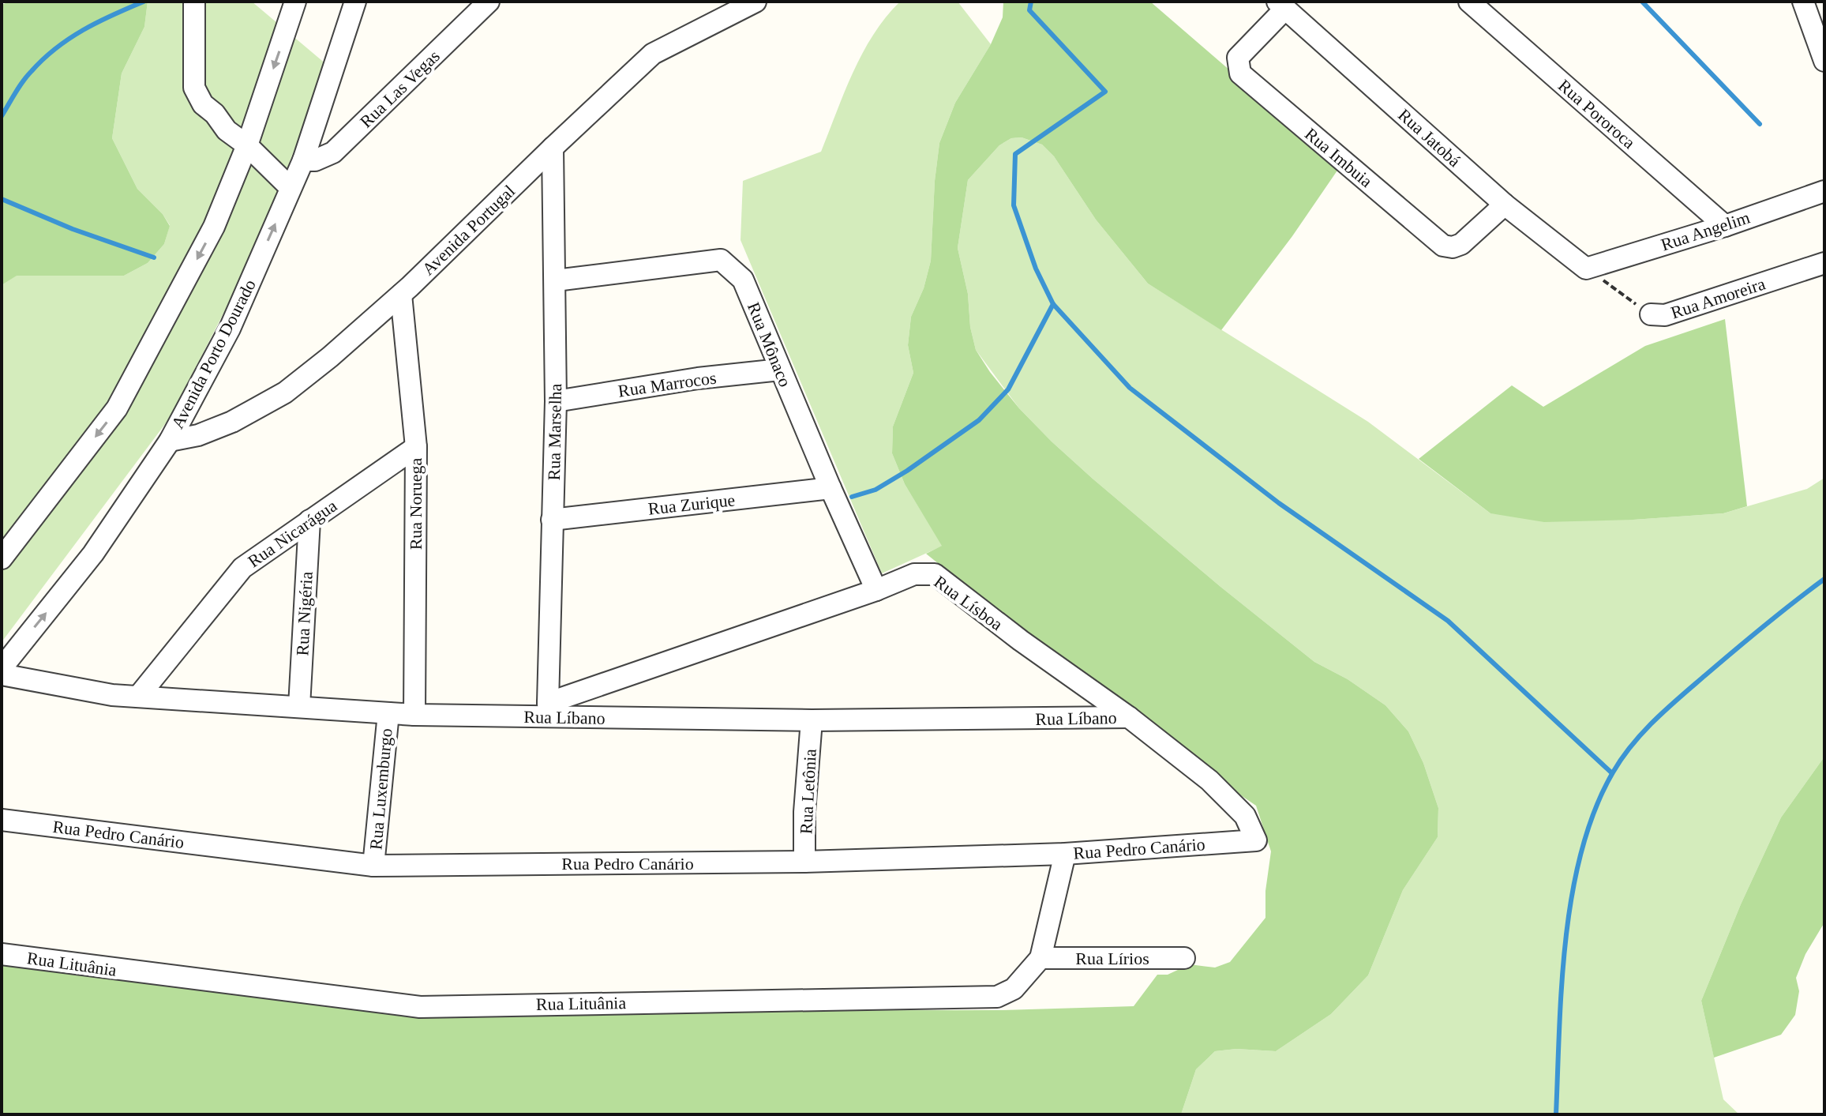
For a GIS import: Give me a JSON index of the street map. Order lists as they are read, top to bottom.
{
  "streets": {
    "street": [
      "Rua Las Vegas",
      "Rua Pororoca",
      "Rua Jatobá",
      "Rua Imbuia",
      "Avenida Portugal",
      "Rua Angelim",
      "Rua Amoreira",
      "Rua Mônaco",
      "Avenida Porto Dourado",
      "Rua Marrocos",
      "Rua Marselha",
      "Rua Noruega",
      "Rua Zurique",
      "Rua Nicarágua",
      "Rua Lísboa",
      "Rua Nigéria",
      "Rua Líbano",
      "Rua Luxemburgo",
      "Rua Letônia",
      "Rua Pedro Canário",
      "Rua Lírios",
      "Rua Lituânia"
    ]
  },
  "crossings": [
    ["Rua Las Vegas", "Avenida Porto Dourado"],
    ["Rua Pororoca", "Rua Angelim"],
    ["Rua Jatobá", "Rua Imbuia"],
    ["Rua Jatobá", "Rua Angelim"],
    ["Rua Jatobá", "Rua Amoreira"],
    ["Avenida Portugal", "Avenida Porto Dourado"],
    ["Avenida Portugal", "Rua Marselha"],
    ["Avenida Portugal", "Rua Noruega"],
    ["Rua Angelim", "Rua Amoreira"],
    ["Rua Mônaco", "Rua Marrocos"],
    ["Rua Mônaco", "Rua Marselha"],
    ["Rua Mônaco", "Rua Zurique"],
    ["Rua Mônaco", "Rua Lísboa"],
    ["Rua Marrocos", "Rua Marselha"],
    ["Rua Marselha", "Rua Zurique"],
    ["Rua Marselha", "Rua Lísboa"],
    ["Rua Marselha", "Rua Líbano"],
    ["Rua Noruega", "Rua Nicarágua"],
    ["Rua Noruega", "Rua Líbano"],
    ["Rua Nicarágua", "Rua Nigéria"],
    ["Rua Nicarágua", "Rua Líbano"],
    ["Rua Lísboa", "Rua Líbano"],
    ["Rua Lísboa", "Rua Pedro Canário"],
    ["Rua Nigéria", "Rua Líbano"],
    ["Rua Líbano", "Rua Luxemburgo"],
    ["Rua Líbano", "Rua Letônia"],
    ["Rua Luxemburgo", "Rua Pedro Canário"],
    ["Rua Letônia", "Rua Pedro Canário"],
    ["Rua Pedro Canário", "Rua Lituânia"],
    ["Rua Lírios", "Rua Lituânia"]
  ]
}
